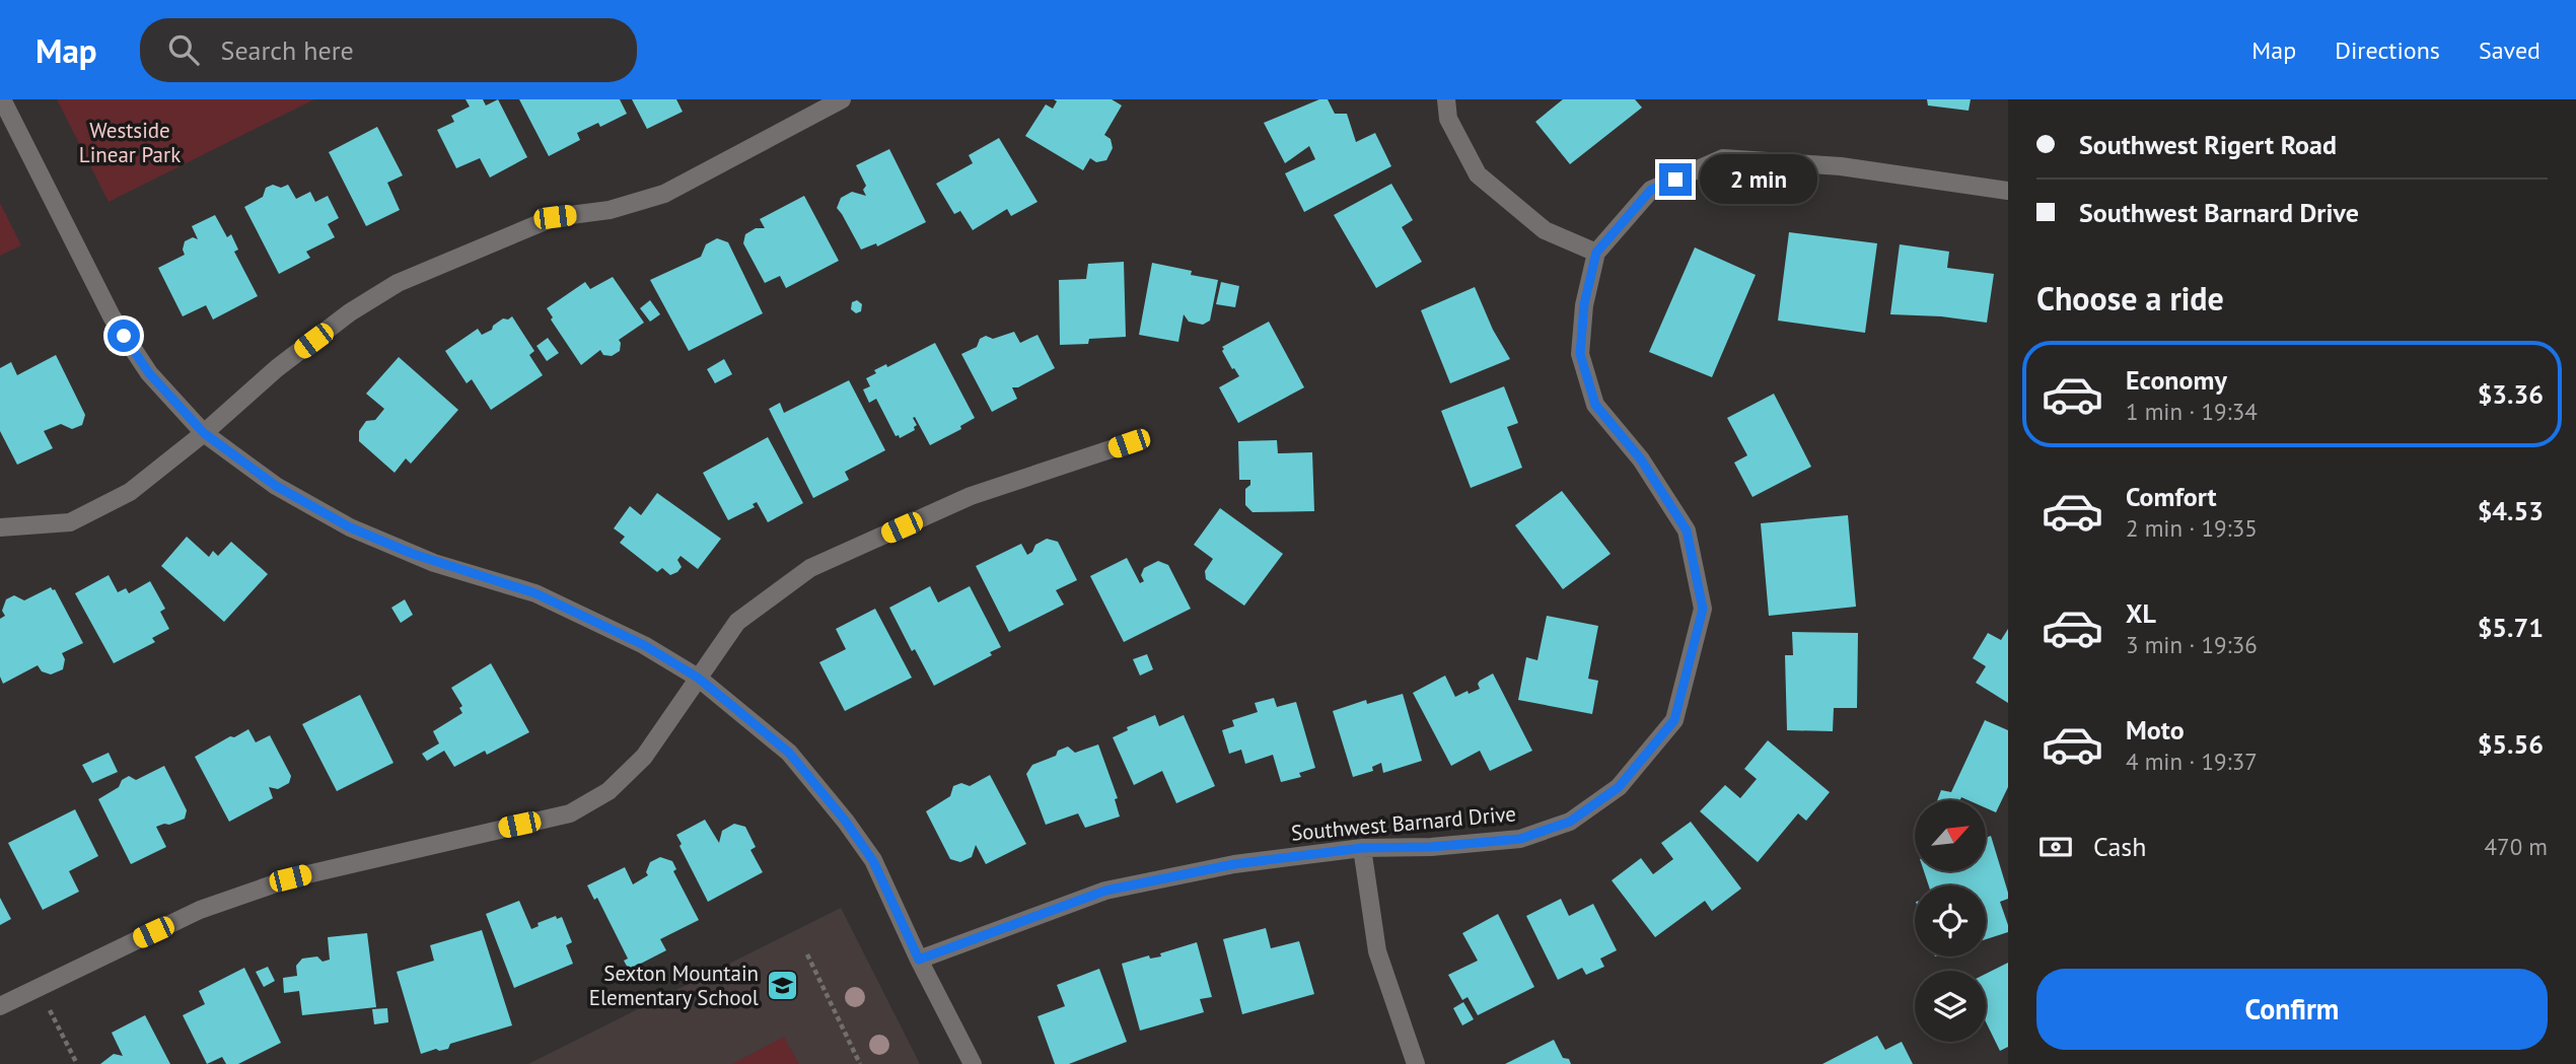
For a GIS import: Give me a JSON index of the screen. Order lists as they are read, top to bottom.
{
  "streets": {
    "street": ["Southwest Barnard Drive"]
  },
  "parks": ["Westside Linear Park"],
  "places": {
    "school or university": ["Sexton Mountain Elementary School"]
  },
  "north": "top right",
  "page": {
    "header": "Map",
    "search": "Search here",
    "nav": ["Map", "Directions", "Saved"],
    "banner": ["Southwest Rigert Road", "Southwest Barnard Drive"],
    "bubble": "2 min",
    "heading": "Choose a ride",
    "list": [
      {
        "name": "Economy",
        "note": "1 min · 19:34",
        "value": "$3.36"
      },
      {
        "name": "Comfort",
        "note": "2 min · 19:35",
        "value": "$4.53"
      },
      {
        "name": "XL",
        "note": "3 min · 19:36",
        "value": "$5.71"
      },
      {
        "name": "Moto",
        "note": "4 min · 19:37",
        "value": "$5.56"
      }
    ],
    "pay": ["Cash", "470 m"],
    "buttons": "Confirm"
  }
}
